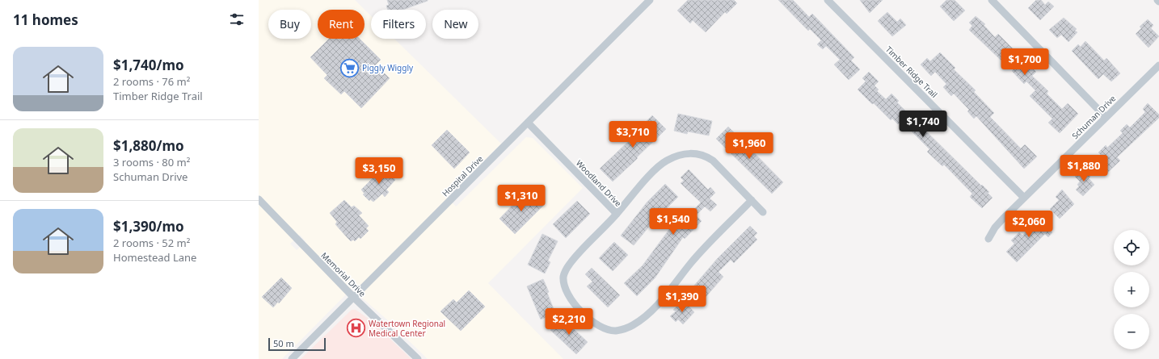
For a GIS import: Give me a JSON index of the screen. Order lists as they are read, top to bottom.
{
  "streets": {
    "street": [
      "Timber Ridge Trail",
      "Schuman Drive",
      "Hospital Drive",
      "Woodland Drive",
      "Memorial Drive"
    ]
  },
  "crossings": [
    ["Timber Ridge Trail", "Schuman Drive"],
    ["Hospital Drive", "Woodland Drive"],
    ["Hospital Drive", "Memorial Drive"]
  ],
  "places": {
    "supermarket": ["Piggly Wiggly"],
    "hospital": ["Watertown Regional Medical Center"]
  },
  "scale_bar": "50 m",
  "page": {
    "heading": "11 homes",
    "chip": [
      "Buy",
      "Rent",
      "Filters",
      "New"
    ],
    "list": [
      {
        "name": "$1,740/mo",
        "note": "2 rooms · 76 m² · Timber Ridge Trail"
      },
      {
        "name": "$1,880/mo",
        "note": "3 rooms · 80 m² · Schuman Drive"
      },
      {
        "name": "$1,390/mo",
        "note": "2 rooms · 52 m² · Homestead Lane"
      }
    ],
    "price": [
      "$1,700",
      "$1,740",
      "$3,710",
      "$1,960",
      "$1,880",
      "$3,150",
      "$1,310",
      "$1,540",
      "$2,060",
      "$1,390",
      "$2,210"
    ],
    "map_buttons": ["+", "−"],
    "scale": "50 m"
  }
}
